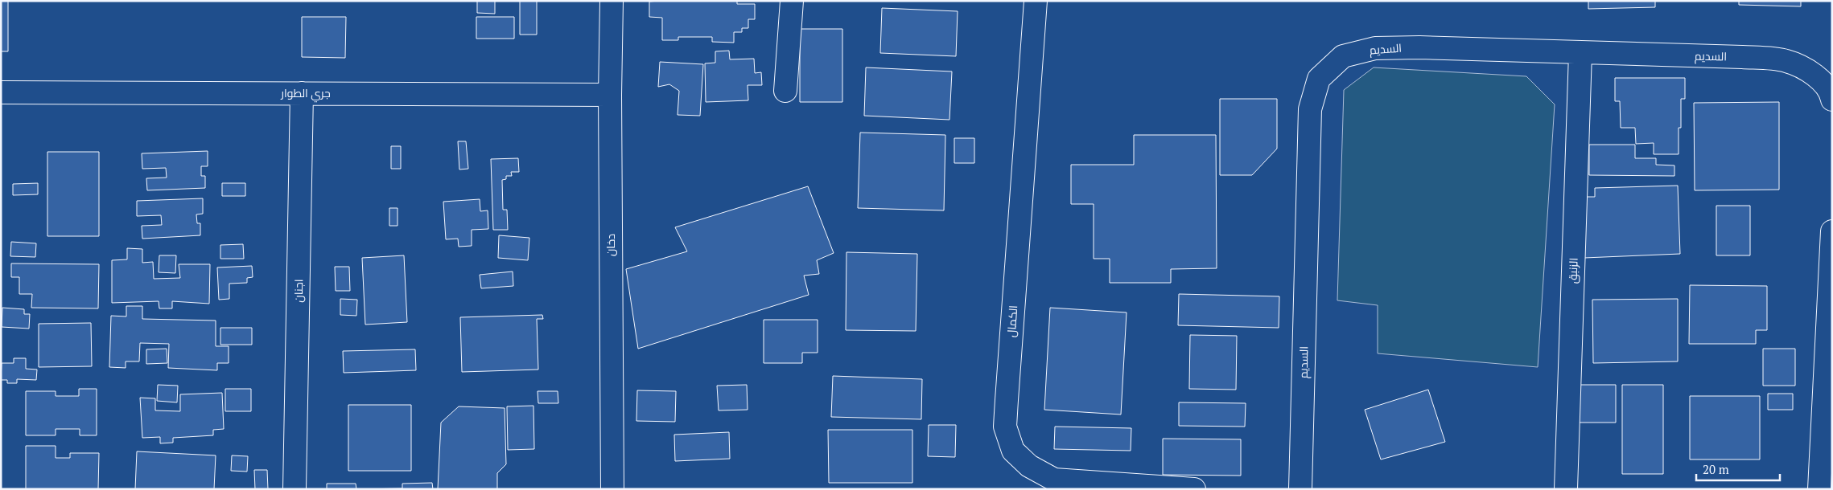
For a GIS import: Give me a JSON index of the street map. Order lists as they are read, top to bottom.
{
  "streets": {
    "street": [
      "السديم",
      "جري الطوار",
      "دخان",
      "الزنبق",
      "اجنان",
      "الكمال"
    ]
  },
  "crossings": [
    ["السديم", "الزنبق"],
    ["جري الطوار", "دخان"],
    ["جري الطوار", "اجنان"]
  ],
  "scale_bar": "20 m"
}
